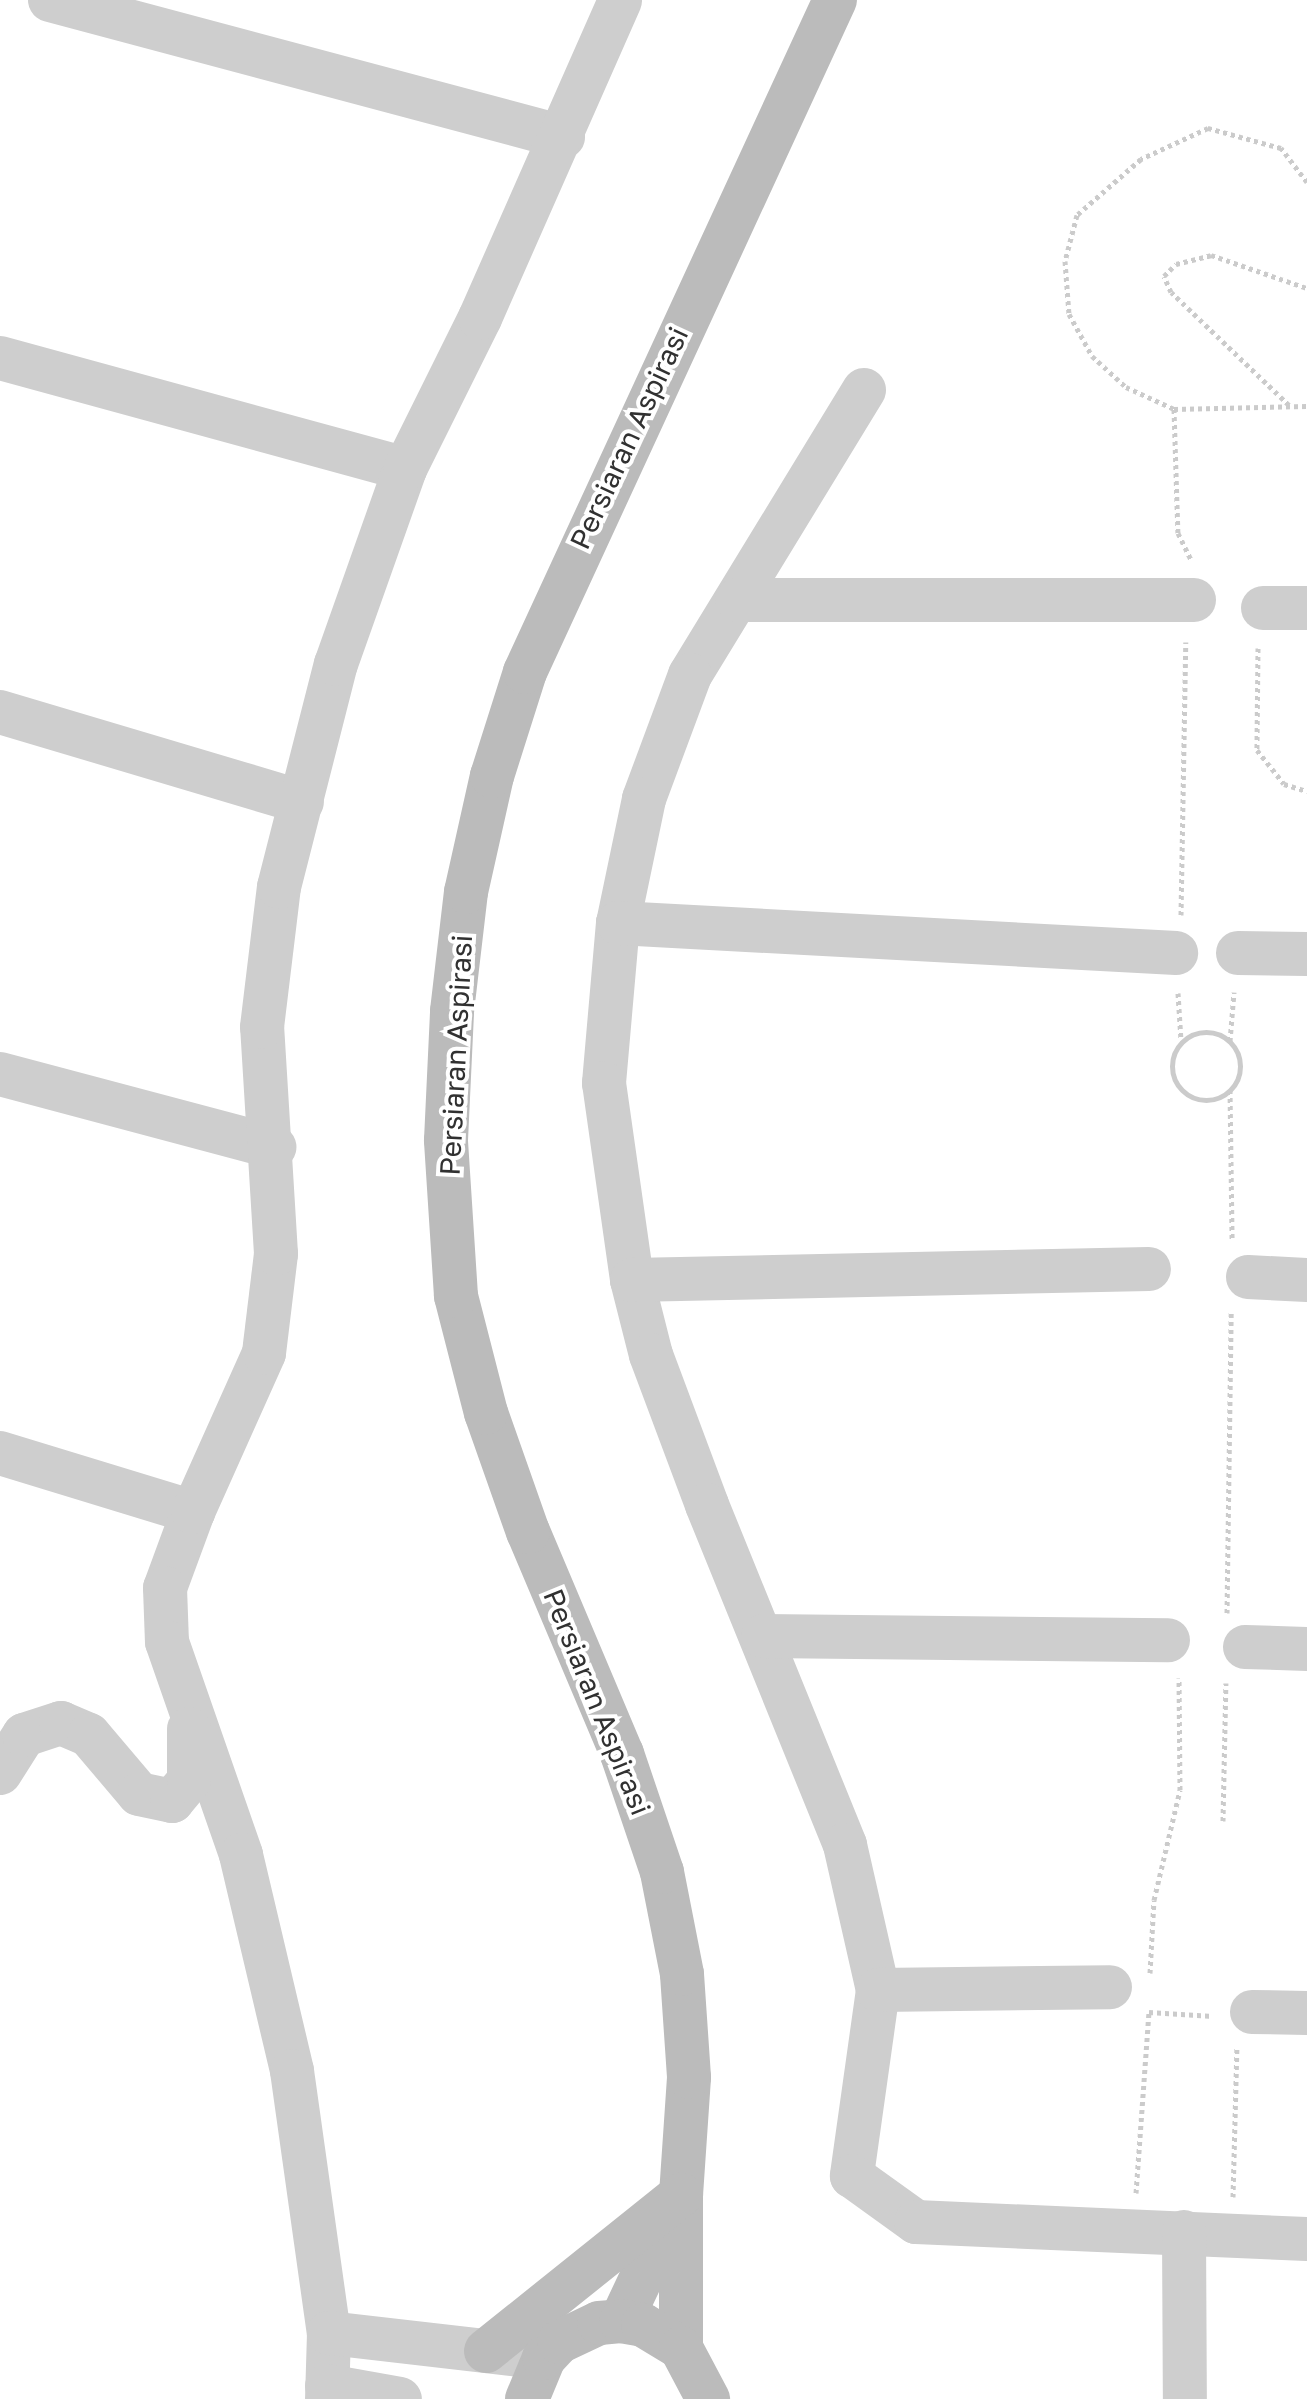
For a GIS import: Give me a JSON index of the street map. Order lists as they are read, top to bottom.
{
  "streets": {
    "street": ["Persiaran Aspirasi"]
  }
}
